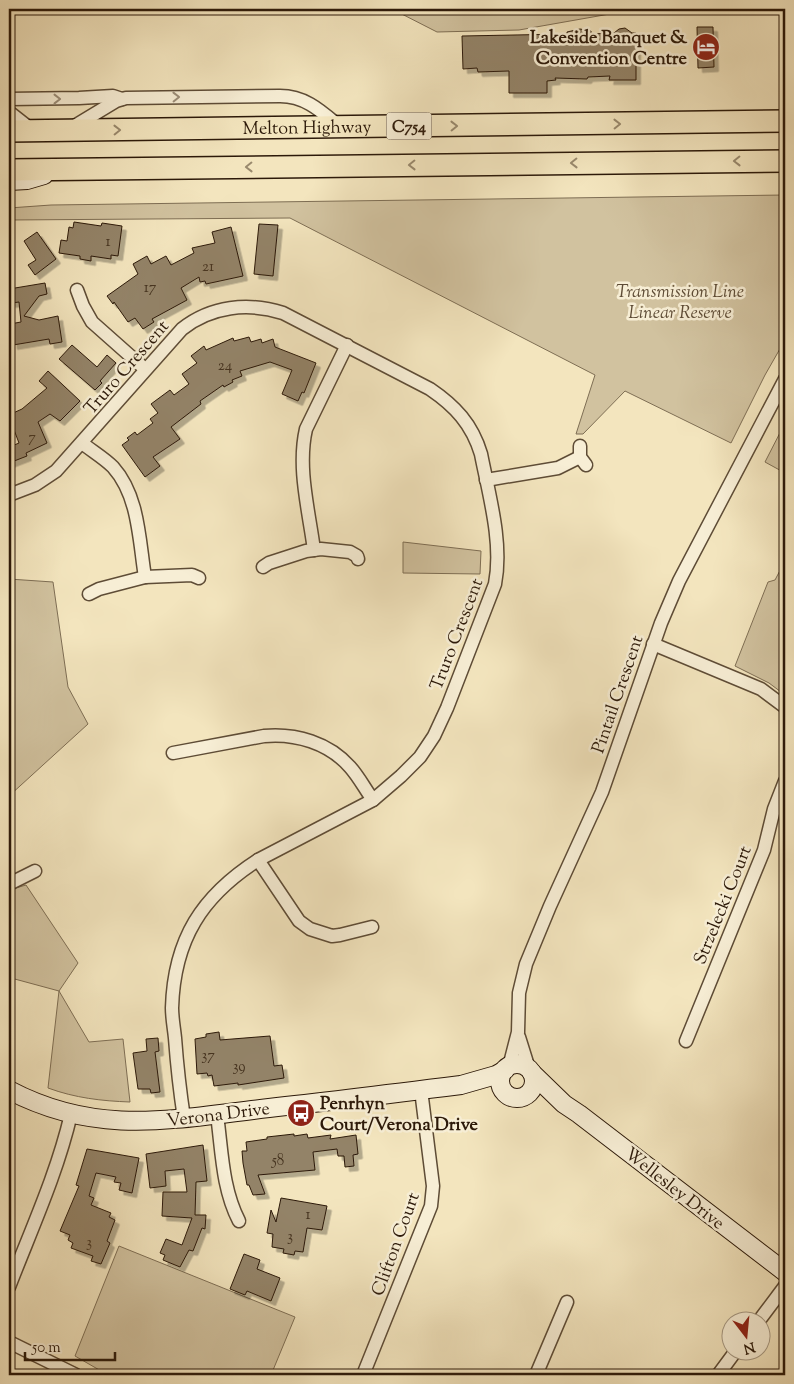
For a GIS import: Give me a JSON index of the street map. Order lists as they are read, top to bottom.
{
  "streets": {
    "highway": ["C754", "Melton Highway"],
    "street": [
      "Truro Crescent",
      "Pintail Crescent",
      "Strzelecki Court",
      "Verona Drive",
      "Wellesley Drive",
      "Clifton Court"
    ]
  },
  "crossings": [
    ["Truro Crescent", "Verona Drive"],
    ["Pintail Crescent", "Verona Drive"],
    ["Pintail Crescent", "Wellesley Drive"],
    ["Verona Drive", "Wellesley Drive"],
    ["Verona Drive", "Clifton Court"]
  ],
  "parks": ["Transmission Line Linear Reserve"],
  "places": {
    "hotel": ["Lakeside Banquet & Convention Centre"],
    "bus stop": ["Penrhyn Court/Verona Drive"]
  },
  "house_numbers": [
    "1",
    "21",
    "17",
    "24",
    "7",
    "37",
    "39",
    "58",
    "1",
    "3",
    "3"
  ],
  "scale_bar": "50 m",
  "north": "bottom"
}
